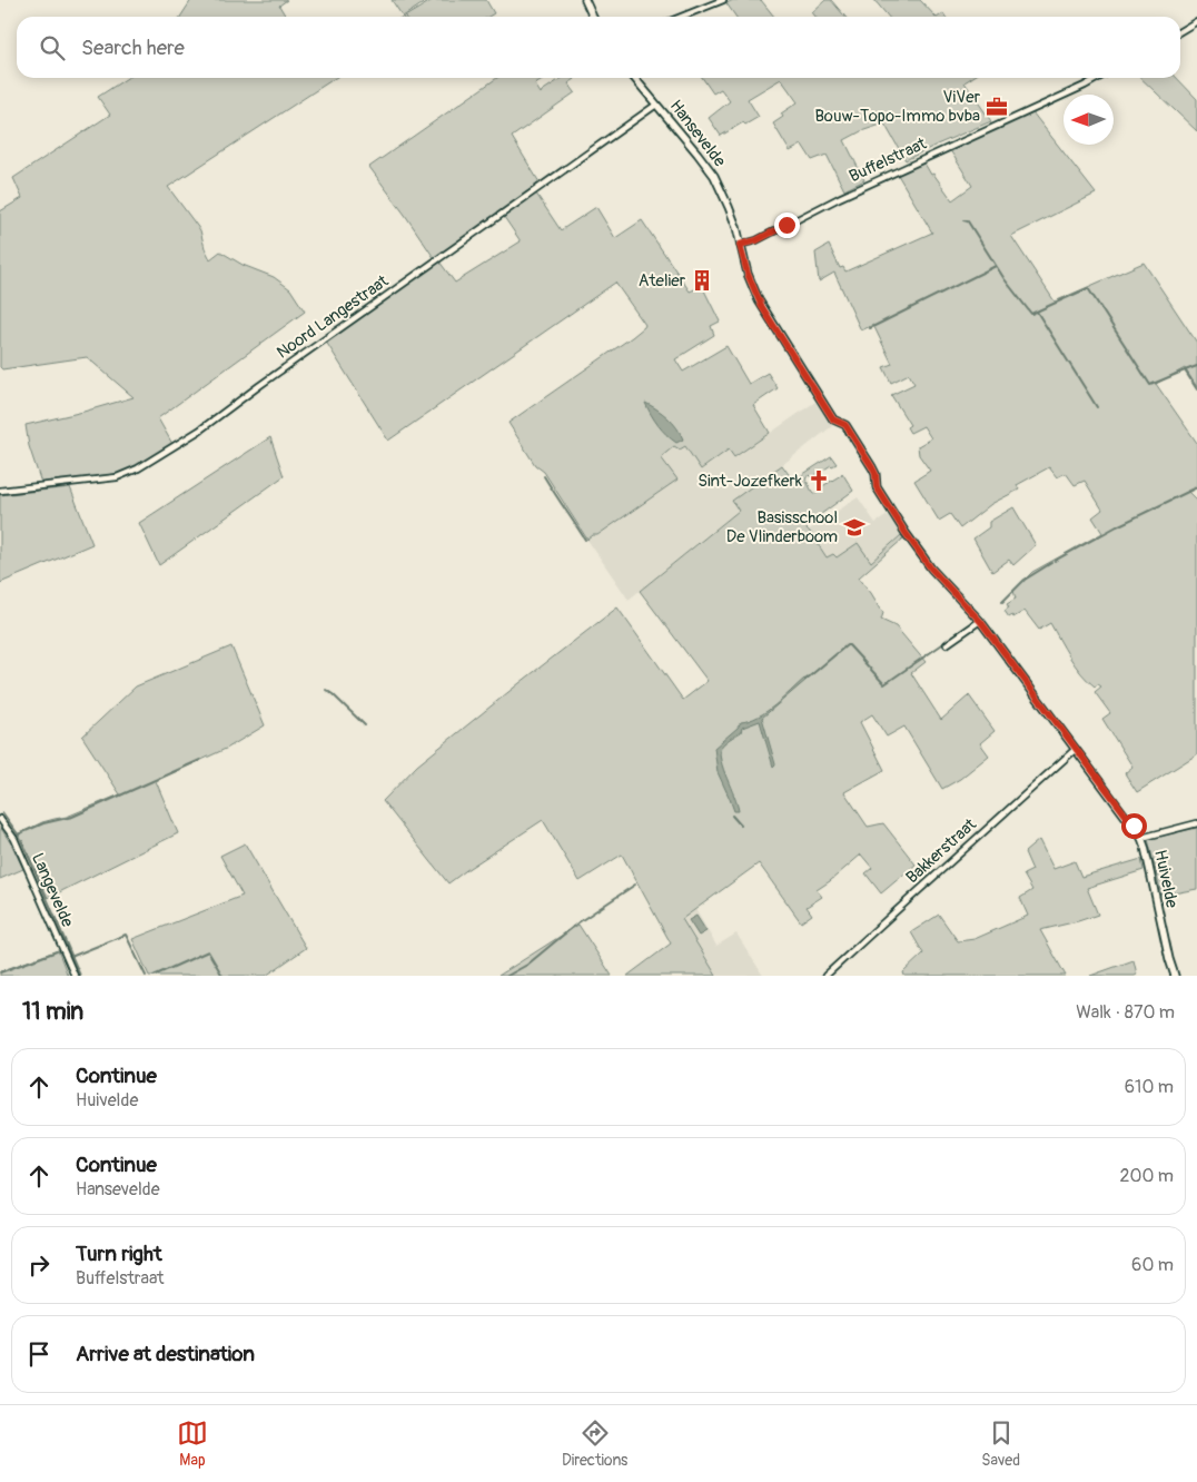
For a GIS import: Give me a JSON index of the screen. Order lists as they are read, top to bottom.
{
  "streets": {
    "street": [
      "Hansevelde",
      "Buffelstraat",
      "Noord Langestraat",
      "Bakkerstraat",
      "Huivelde",
      "Langevelde"
    ]
  },
  "crossings": [
    ["Hansevelde", "Buffelstraat"],
    ["Hansevelde", "Noord Langestraat"],
    ["Hansevelde", "Huivelde"],
    ["Bakkerstraat", "Huivelde"]
  ],
  "places": {
    "office": ["ViVer Bouw-Topo-Immo bvba"],
    "building": ["Atelier"],
    "church": ["Sint-Jozefkerk"],
    "school or university": ["Basisschool De Vlinderboom"]
  },
  "north": "left",
  "page": {
    "search": "Search here",
    "heading": ["11 min", "Walk · 870 m"],
    "list": [
      ["Continue", "Huivelde", "610 m"],
      ["Continue", "Hansevelde", "200 m"],
      ["Turn right", "Buffelstraat", "60 m"],
      "Arrive at destination"
    ],
    "nav": ["Map", "Directions", "Saved"]
  }
}
